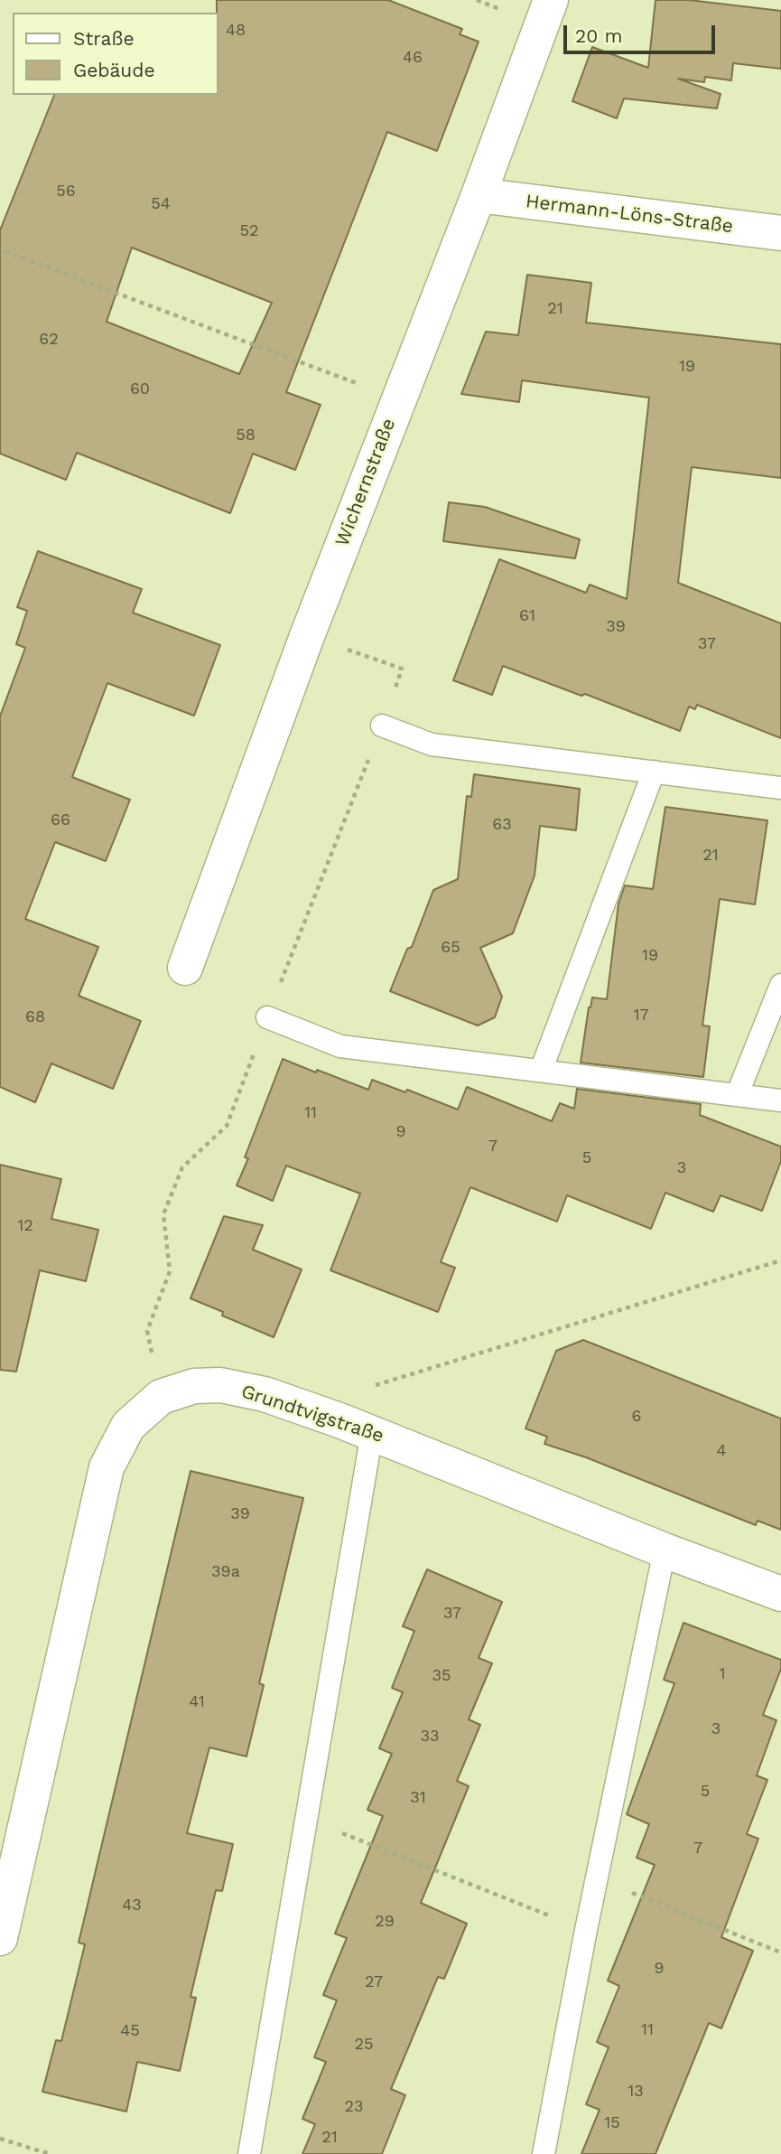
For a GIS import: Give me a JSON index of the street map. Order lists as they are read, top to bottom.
{
  "streets": {
    "street": ["Hermann-Löns-Straße", "Wichernstraße", "Grundtvigstraße"]
  },
  "crossings": [
    ["Hermann-Löns-Straße", "Wichernstraße"]
  ],
  "house_numbers": [
    "48",
    "46",
    "56",
    "54",
    "52",
    "21",
    "62",
    "19",
    "60",
    "58",
    "61",
    "39",
    "37",
    "66",
    "63",
    "21",
    "65",
    "19",
    "17",
    "68",
    "11",
    "9",
    "7",
    "5",
    "3",
    "12",
    "6",
    "4",
    "39",
    "39a",
    "37",
    "1",
    "35",
    "41",
    "3",
    "33",
    "5",
    "31",
    "7",
    "43",
    "29",
    "9",
    "27",
    "11",
    "45",
    "25",
    "13",
    "23",
    "15",
    "21"
  ],
  "legend": ["Straße", "Gebäude"],
  "scale_bar": "20 m"
}
